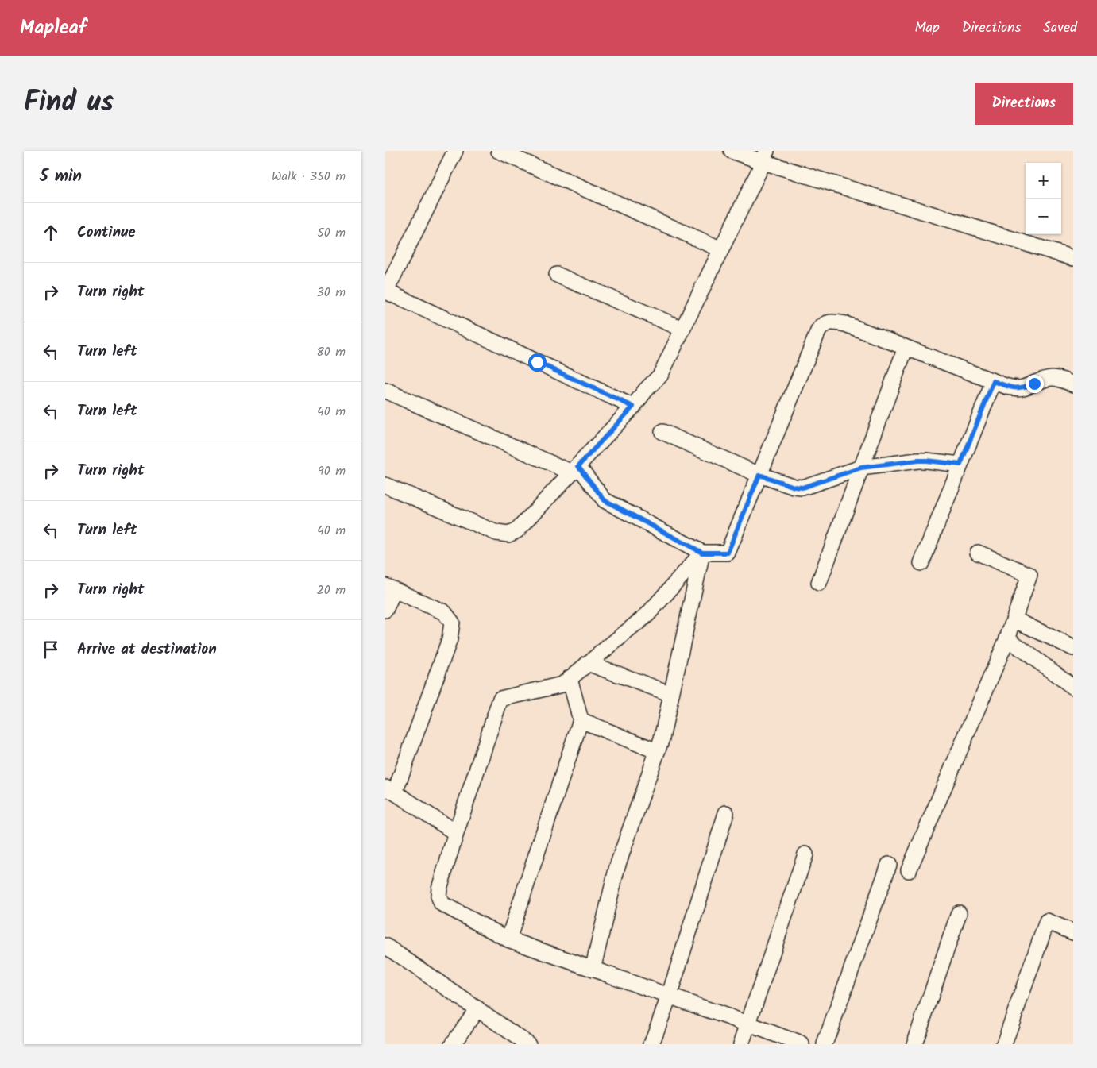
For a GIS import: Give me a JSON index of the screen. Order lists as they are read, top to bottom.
{
  "page": {
    "header": "Mapleaf",
    "nav": ["Map", "Directions", "Saved"],
    "title": "Find us",
    "buttons": "Directions",
    "heading": ["5 min", "Walk · 350 m"],
    "map_buttons": ["+", "−"],
    "list": [
      ["Continue", "50 m"],
      ["Turn right", "30 m"],
      ["Turn left", "80 m"],
      ["Turn left", "40 m"],
      ["Turn right", "90 m"],
      ["Turn left", "40 m"],
      ["Turn right", "20 m"],
      "Arrive at destination"
    ]
  }
}
